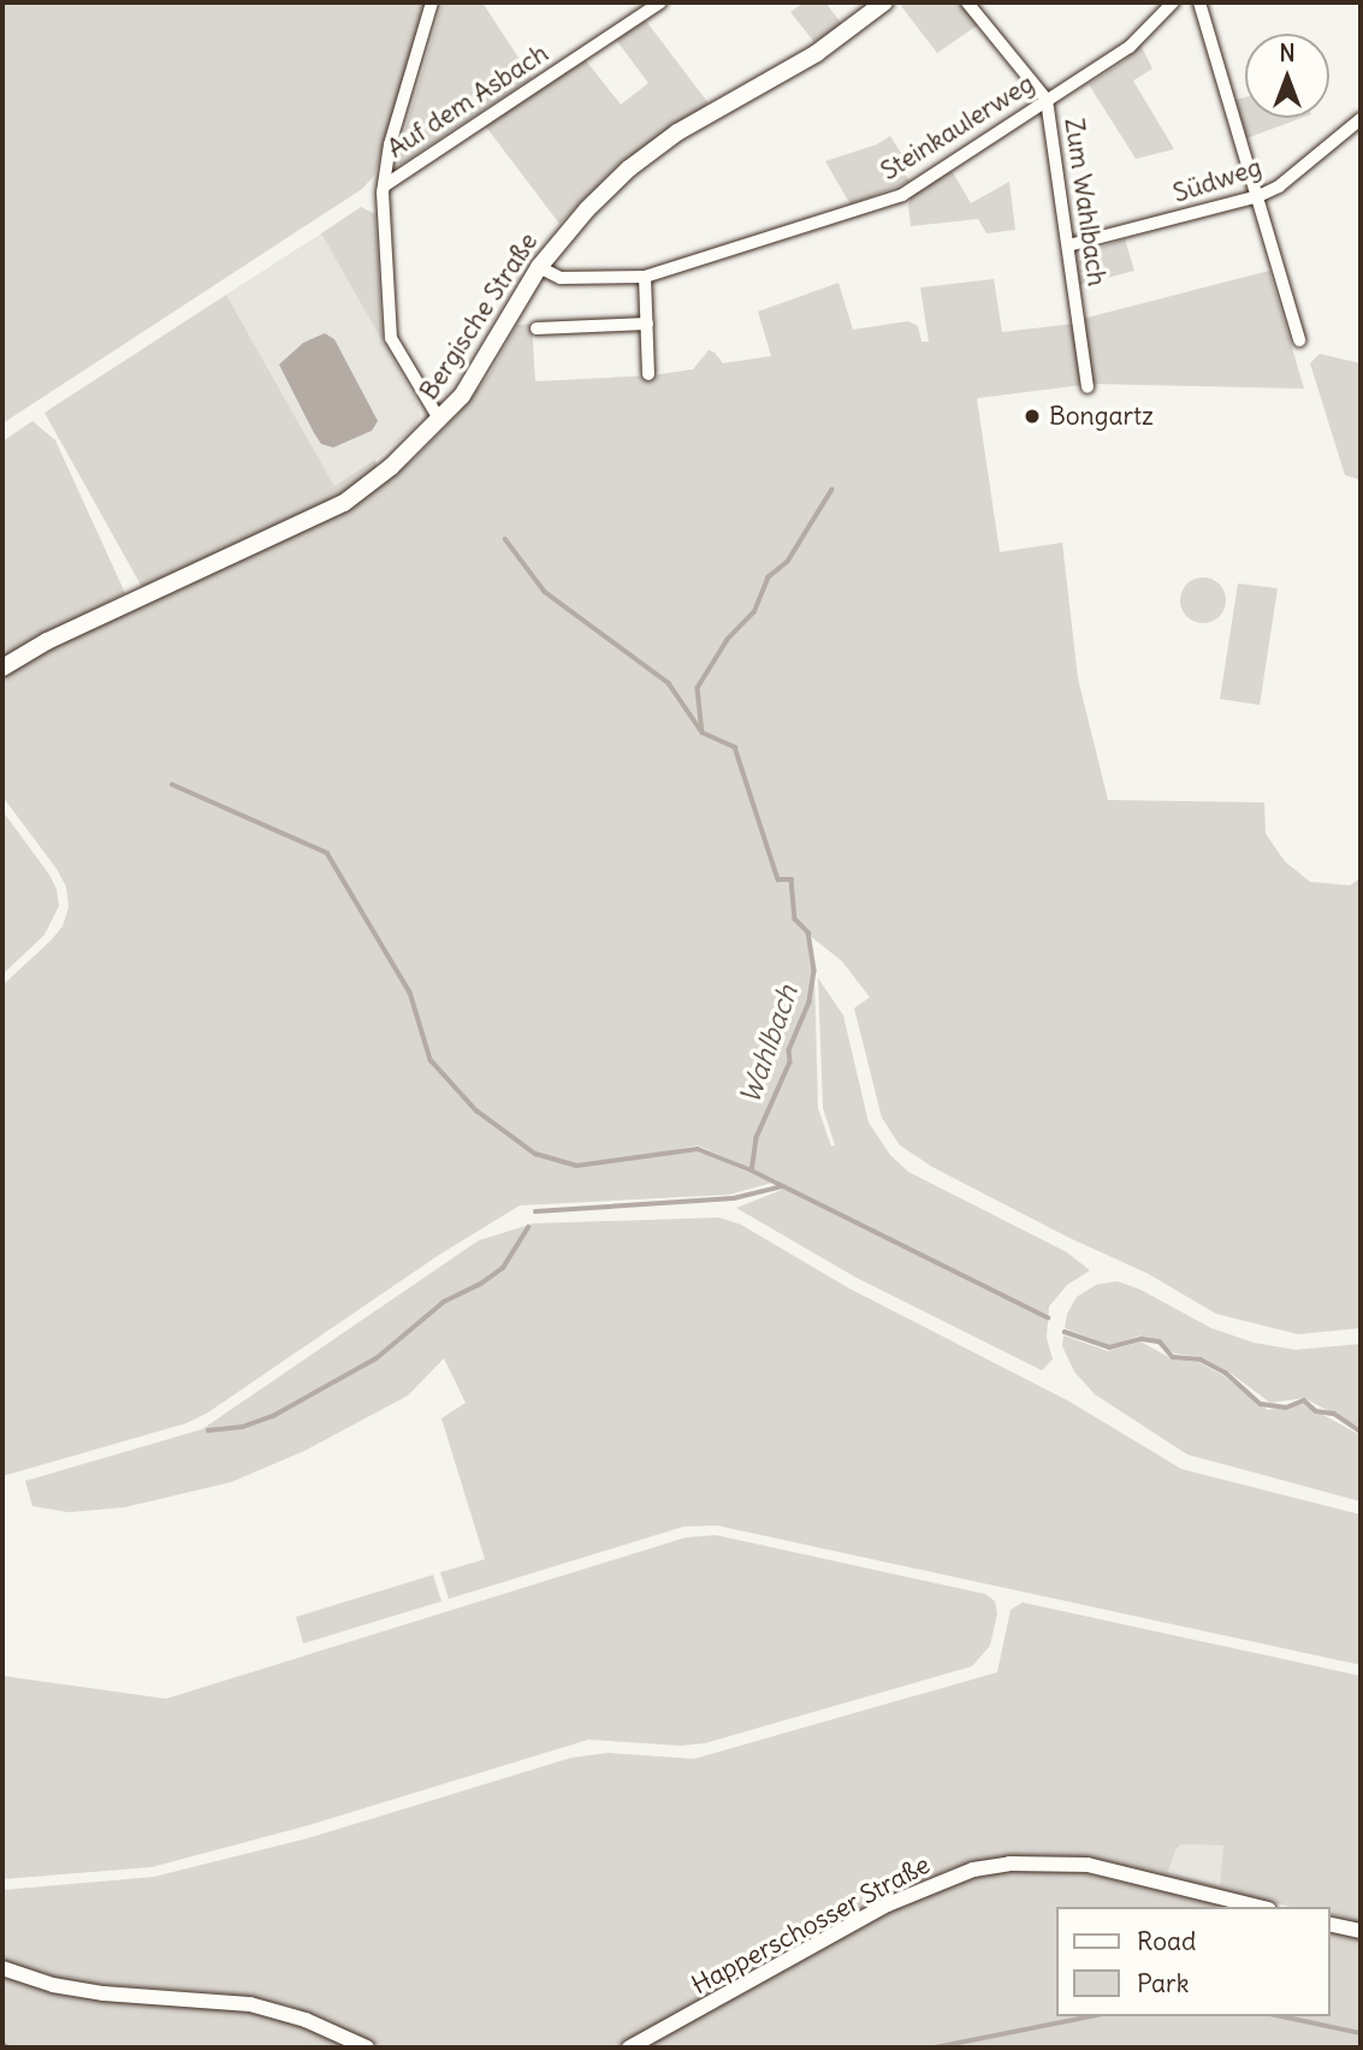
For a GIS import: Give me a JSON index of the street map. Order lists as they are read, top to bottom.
{
  "streets": {
    "main road": ["Bergische Straße"],
    "street": [
      "Auf dem Asbach",
      "Steinkaulerweg",
      "Südweg",
      "Zum Wahlbach",
      "Happerschosser Straße"
    ]
  },
  "crossings": [
    ["Auf dem Asbach", "Bergische Straße"],
    ["Steinkaulerweg", "Zum Wahlbach"],
    ["Steinkaulerweg", "Bergische Straße"],
    ["Südweg", "Zum Wahlbach"]
  ],
  "water": ["Wahlbach"],
  "places": ["Bongartz"],
  "legend": ["Road", "Park"],
  "north": "top"
}
